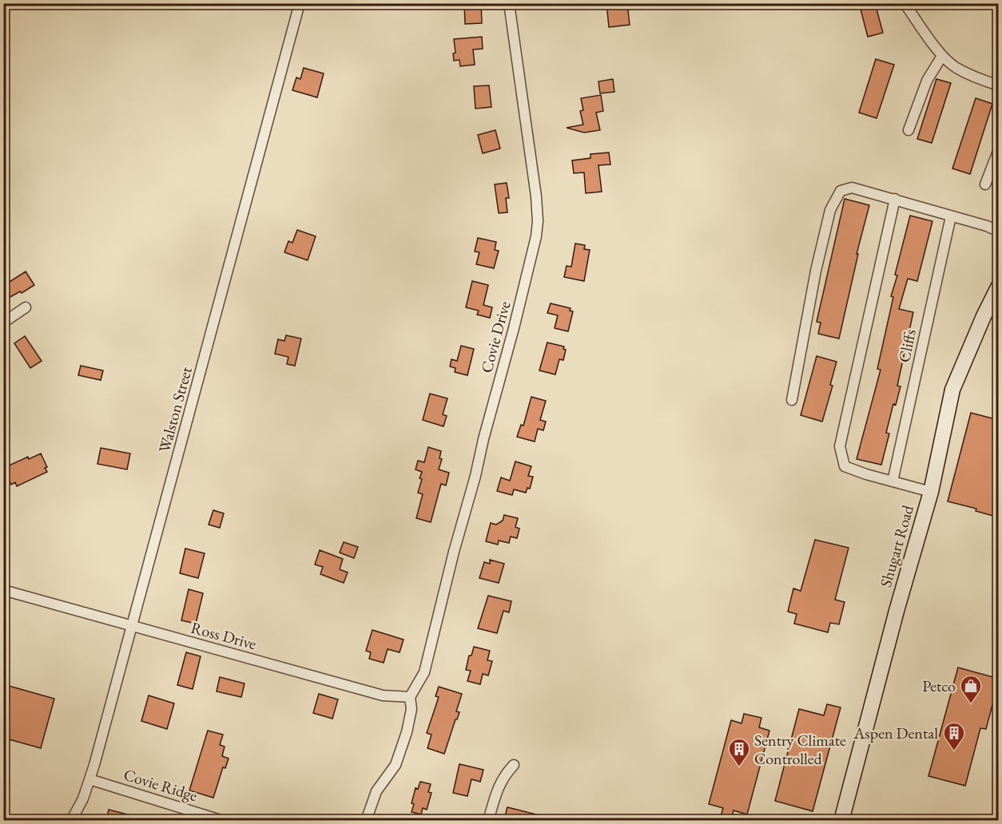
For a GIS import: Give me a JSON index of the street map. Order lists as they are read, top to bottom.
{
  "streets": {
    "street": [
      "Covie Drive",
      "Cliffs",
      "Walston Street",
      "Shugart Road",
      "Ross Drive",
      "Covie Ridge"
    ]
  },
  "crossings": [
    ["Covie Drive", "Ross Drive"],
    ["Walston Street", "Ross Drive"],
    ["Walston Street", "Covie Ridge"]
  ],
  "places": {
    "shop": ["Petco"],
    "building": ["Aspen Dental", "Sentry Climate Controlled"]
  }
}
